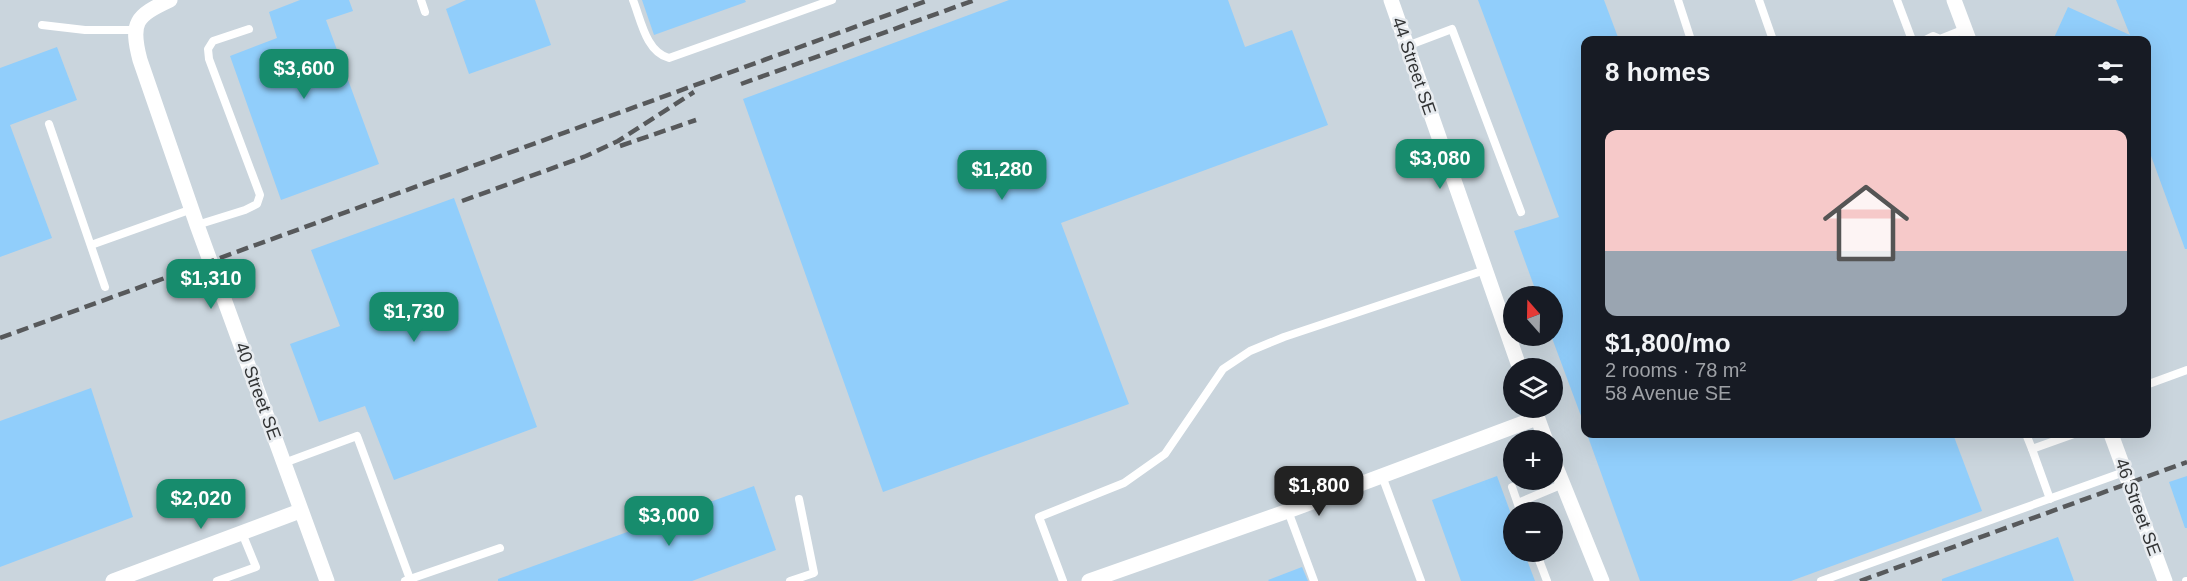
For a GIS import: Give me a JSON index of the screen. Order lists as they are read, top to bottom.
{
  "streets": {
    "street": ["44 Street SE", "40 Street SE", "46 Street SE"]
  },
  "north": "top",
  "page": {
    "heading": "8 homes",
    "price": [
      "$3,600",
      "$3,080",
      "$1,280",
      "$1,310",
      "$1,730",
      "$1,800",
      "$2,020",
      "$3,000"
    ],
    "list": [
      {
        "name": "$1,800/mo",
        "note": "2 rooms · 78 m² · 58 Avenue SE"
      }
    ],
    "map_buttons": ["+", "−"]
  }
}
